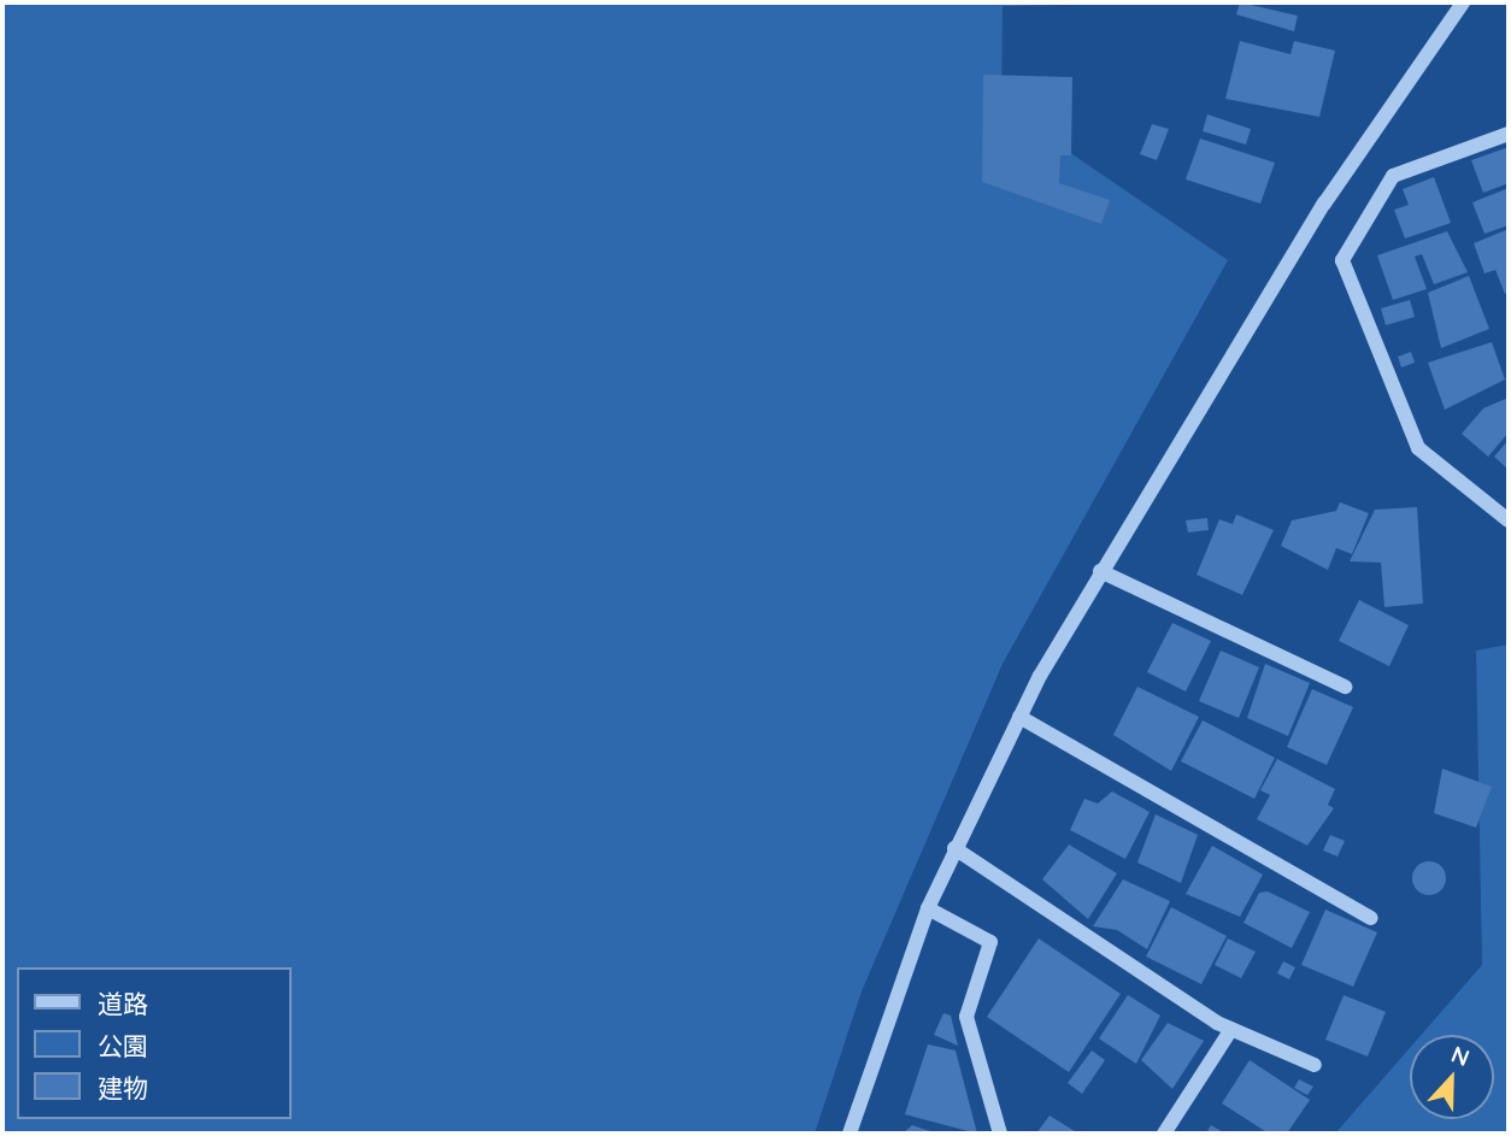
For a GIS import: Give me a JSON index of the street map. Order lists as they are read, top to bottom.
{
  "legend": ["道路", "公園", "建物"],
  "north": "top"
}
